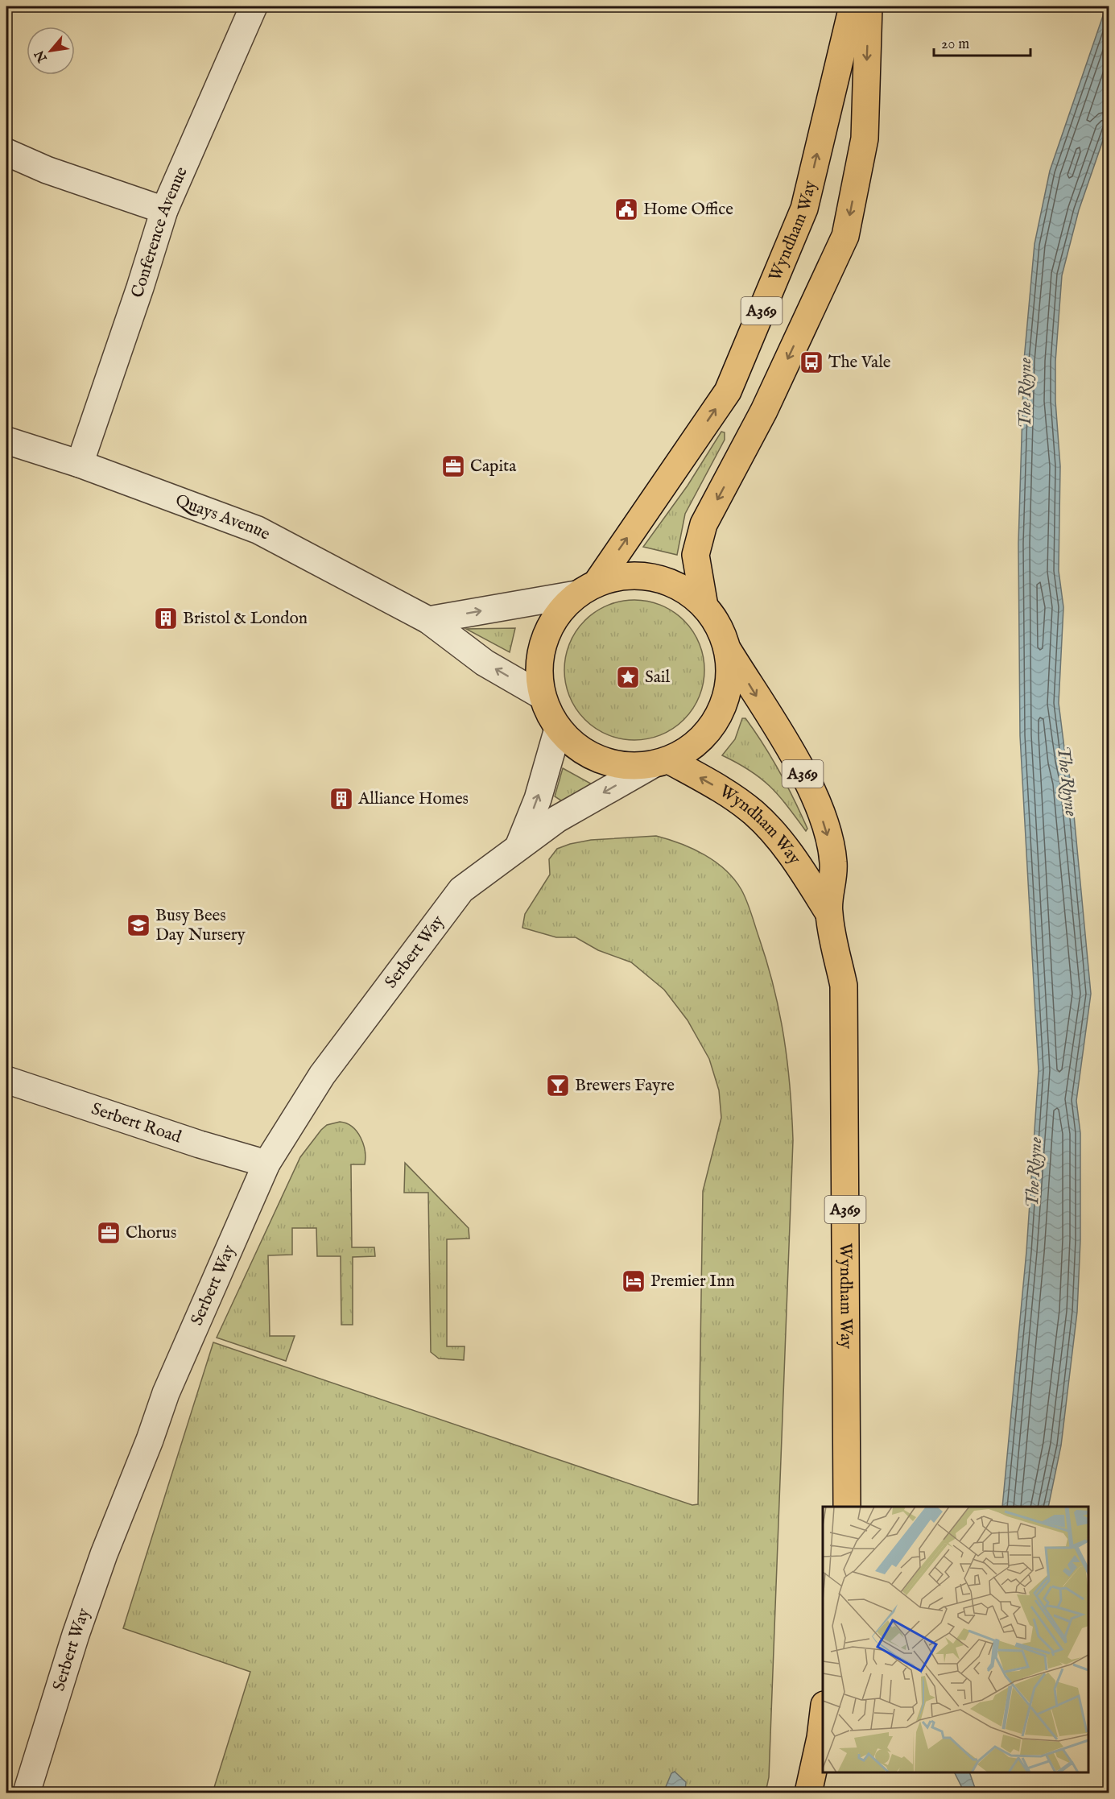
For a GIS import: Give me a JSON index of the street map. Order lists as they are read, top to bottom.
{
  "streets": {
    "main road": ["Wyndham Way", "A369"],
    "street": [
      "Conference Avenue",
      "Quays Avenue",
      "Serbert Way",
      "Serbert Road"
    ]
  },
  "crossings": [
    ["Wyndham Way", "A369"],
    ["Wyndham Way", "Serbert Way"],
    ["Conference Avenue", "Quays Avenue"],
    ["A369", "Quays Avenue"],
    ["A369", "Serbert Way"],
    ["Serbert Way", "Serbert Road"]
  ],
  "water": ["The Rhyne"],
  "places": {
    "public building": ["Home Office"],
    "bus stop": ["The Vale"],
    "office": ["Capita", "Chorus"],
    "building": ["Bristol & London", "Alliance Homes"],
    "place": ["Sail"],
    "school or university": ["Busy Bees Day Nursery"],
    "bar": ["Brewers Fayre"],
    "hotel": ["Premier Inn"]
  },
  "scale_bar": "20 m",
  "north": "bottom left"
}
